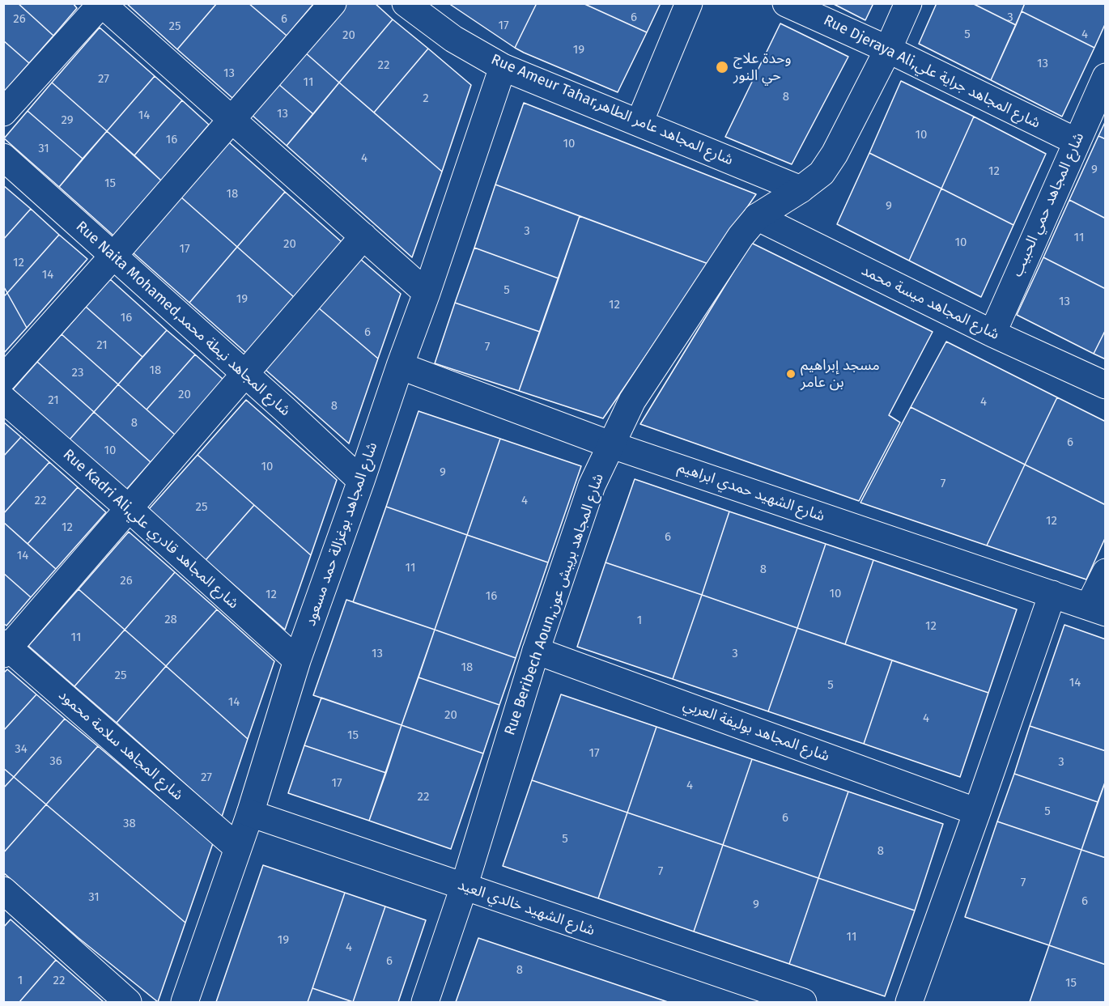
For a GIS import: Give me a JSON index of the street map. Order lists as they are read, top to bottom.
{
  "streets": {
    "street": [
      "Rue Djeraya Ali,شارع المجاهد جراية علي",
      "Rue Ameur Tahar,شارع المجاهد عامر الطاهر",
      "شارع المجاهد حمي الحبيب",
      "شارع المجاهد ميسة محمد",
      "Rue Naita Mohamed,شارع المجاهد نيطة محمد",
      "شارع الشهيد حمدي ابراهيم",
      "Rue Kadri Ali,شارع المجاهد قادري علي",
      "شارع المجاهد بوغزالة حمد مسعود",
      "Rue Beribech Aoun,شارع المجاهد بريبش عون",
      "شارع المجاهد بوليفة العربي",
      "شارع المجاهد سلامة محمود",
      "شارع الشهيد خالدي العيد"
    ]
  },
  "crossings": [
    ["Rue Djeraya Ali,شارع المجاهد جراية علي", "شارع المجاهد حمي الحبيب"],
    ["Rue Djeraya Ali,شارع المجاهد جراية علي", "Rue Beribech Aoun,شارع المجاهد بريبش عون"],
    ["Rue Ameur Tahar,شارع المجاهد عامر الطاهر", "شارع المجاهد بوغزالة حمد مسعود"],
    ["Rue Ameur Tahar,شارع المجاهد عامر الطاهر", "Rue Beribech Aoun,شارع المجاهد بريبش عون"],
    ["شارع المجاهد حمي الحبيب", "شارع المجاهد ميسة محمد"],
    ["شارع المجاهد ميسة محمد", "Rue Beribech Aoun,شارع المجاهد بريبش عون"],
    ["Rue Naita Mohamed,شارع المجاهد نيطة محمد", "شارع المجاهد بوغزالة حمد مسعود"],
    ["شارع الشهيد حمدي ابراهيم", "شارع المجاهد بوغزالة حمد مسعود"],
    ["شارع الشهيد حمدي ابراهيم", "Rue Beribech Aoun,شارع المجاهد بريبش عون"],
    ["Rue Kadri Ali,شارع المجاهد قادري علي", "شارع المجاهد بوغزالة حمد مسعود"],
    ["شارع المجاهد بوغزالة حمد مسعود", "شارع المجاهد سلامة محمود"],
    ["شارع المجاهد بوغزالة حمد مسعود", "شارع الشهيد خالدي العيد"],
    ["Rue Beribech Aoun,شارع المجاهد بريبش عون", "شارع المجاهد بوليفة العربي"],
    ["Rue Beribech Aoun,شارع المجاهد بريبش عون", "شارع الشهيد خالدي العيد"]
  ],
  "places": ["وحدة علاج حي النور", "مسجد إبراهيم بن عامر"],
  "house_numbers": [
    "6",
    "3",
    "26",
    "6",
    "17",
    "25",
    "5",
    "4",
    "20",
    "19",
    "13",
    "22",
    "13",
    "27",
    "11",
    "8",
    "2",
    "13",
    "14",
    "29",
    "10",
    "16",
    "10",
    "31",
    "4",
    "9",
    "12",
    "15",
    "18",
    "9",
    "3",
    "11",
    "10",
    "20",
    "17",
    "12",
    "14",
    "5",
    "19",
    "13",
    "12",
    "16",
    "6",
    "21",
    "7",
    "18",
    "23",
    "20",
    "21",
    "4",
    "8",
    "8",
    "6",
    "10",
    "10",
    "9",
    "7",
    "22",
    "4",
    "25",
    "12",
    "12",
    "6",
    "14",
    "11",
    "8",
    "26",
    "10",
    "12",
    "16",
    "28",
    "1",
    "12",
    "11",
    "13",
    "3",
    "18",
    "25",
    "14",
    "5",
    "14",
    "20",
    "4",
    "15",
    "34",
    "17",
    "36",
    "3",
    "27",
    "17",
    "4",
    "22",
    "5",
    "6",
    "38",
    "5",
    "8",
    "7",
    "7",
    "31",
    "6",
    "9",
    "11",
    "19",
    "4",
    "6",
    "8",
    "1",
    "22",
    "15"
  ]
}
